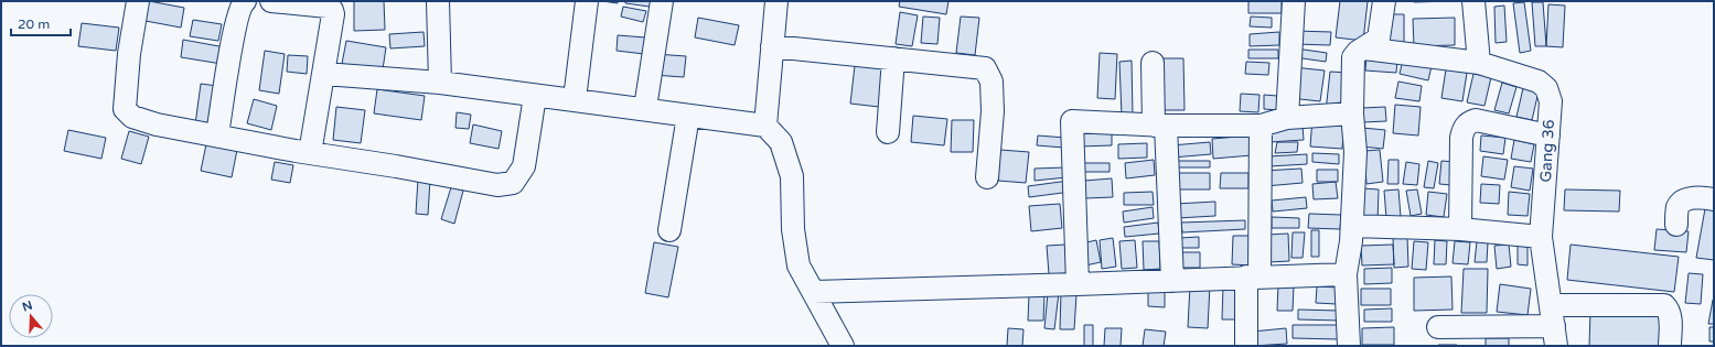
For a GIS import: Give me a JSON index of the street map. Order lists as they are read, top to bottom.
{
  "streets": {
    "street": ["Gang 36"]
  },
  "scale_bar": "20 m",
  "north": "top"
}
